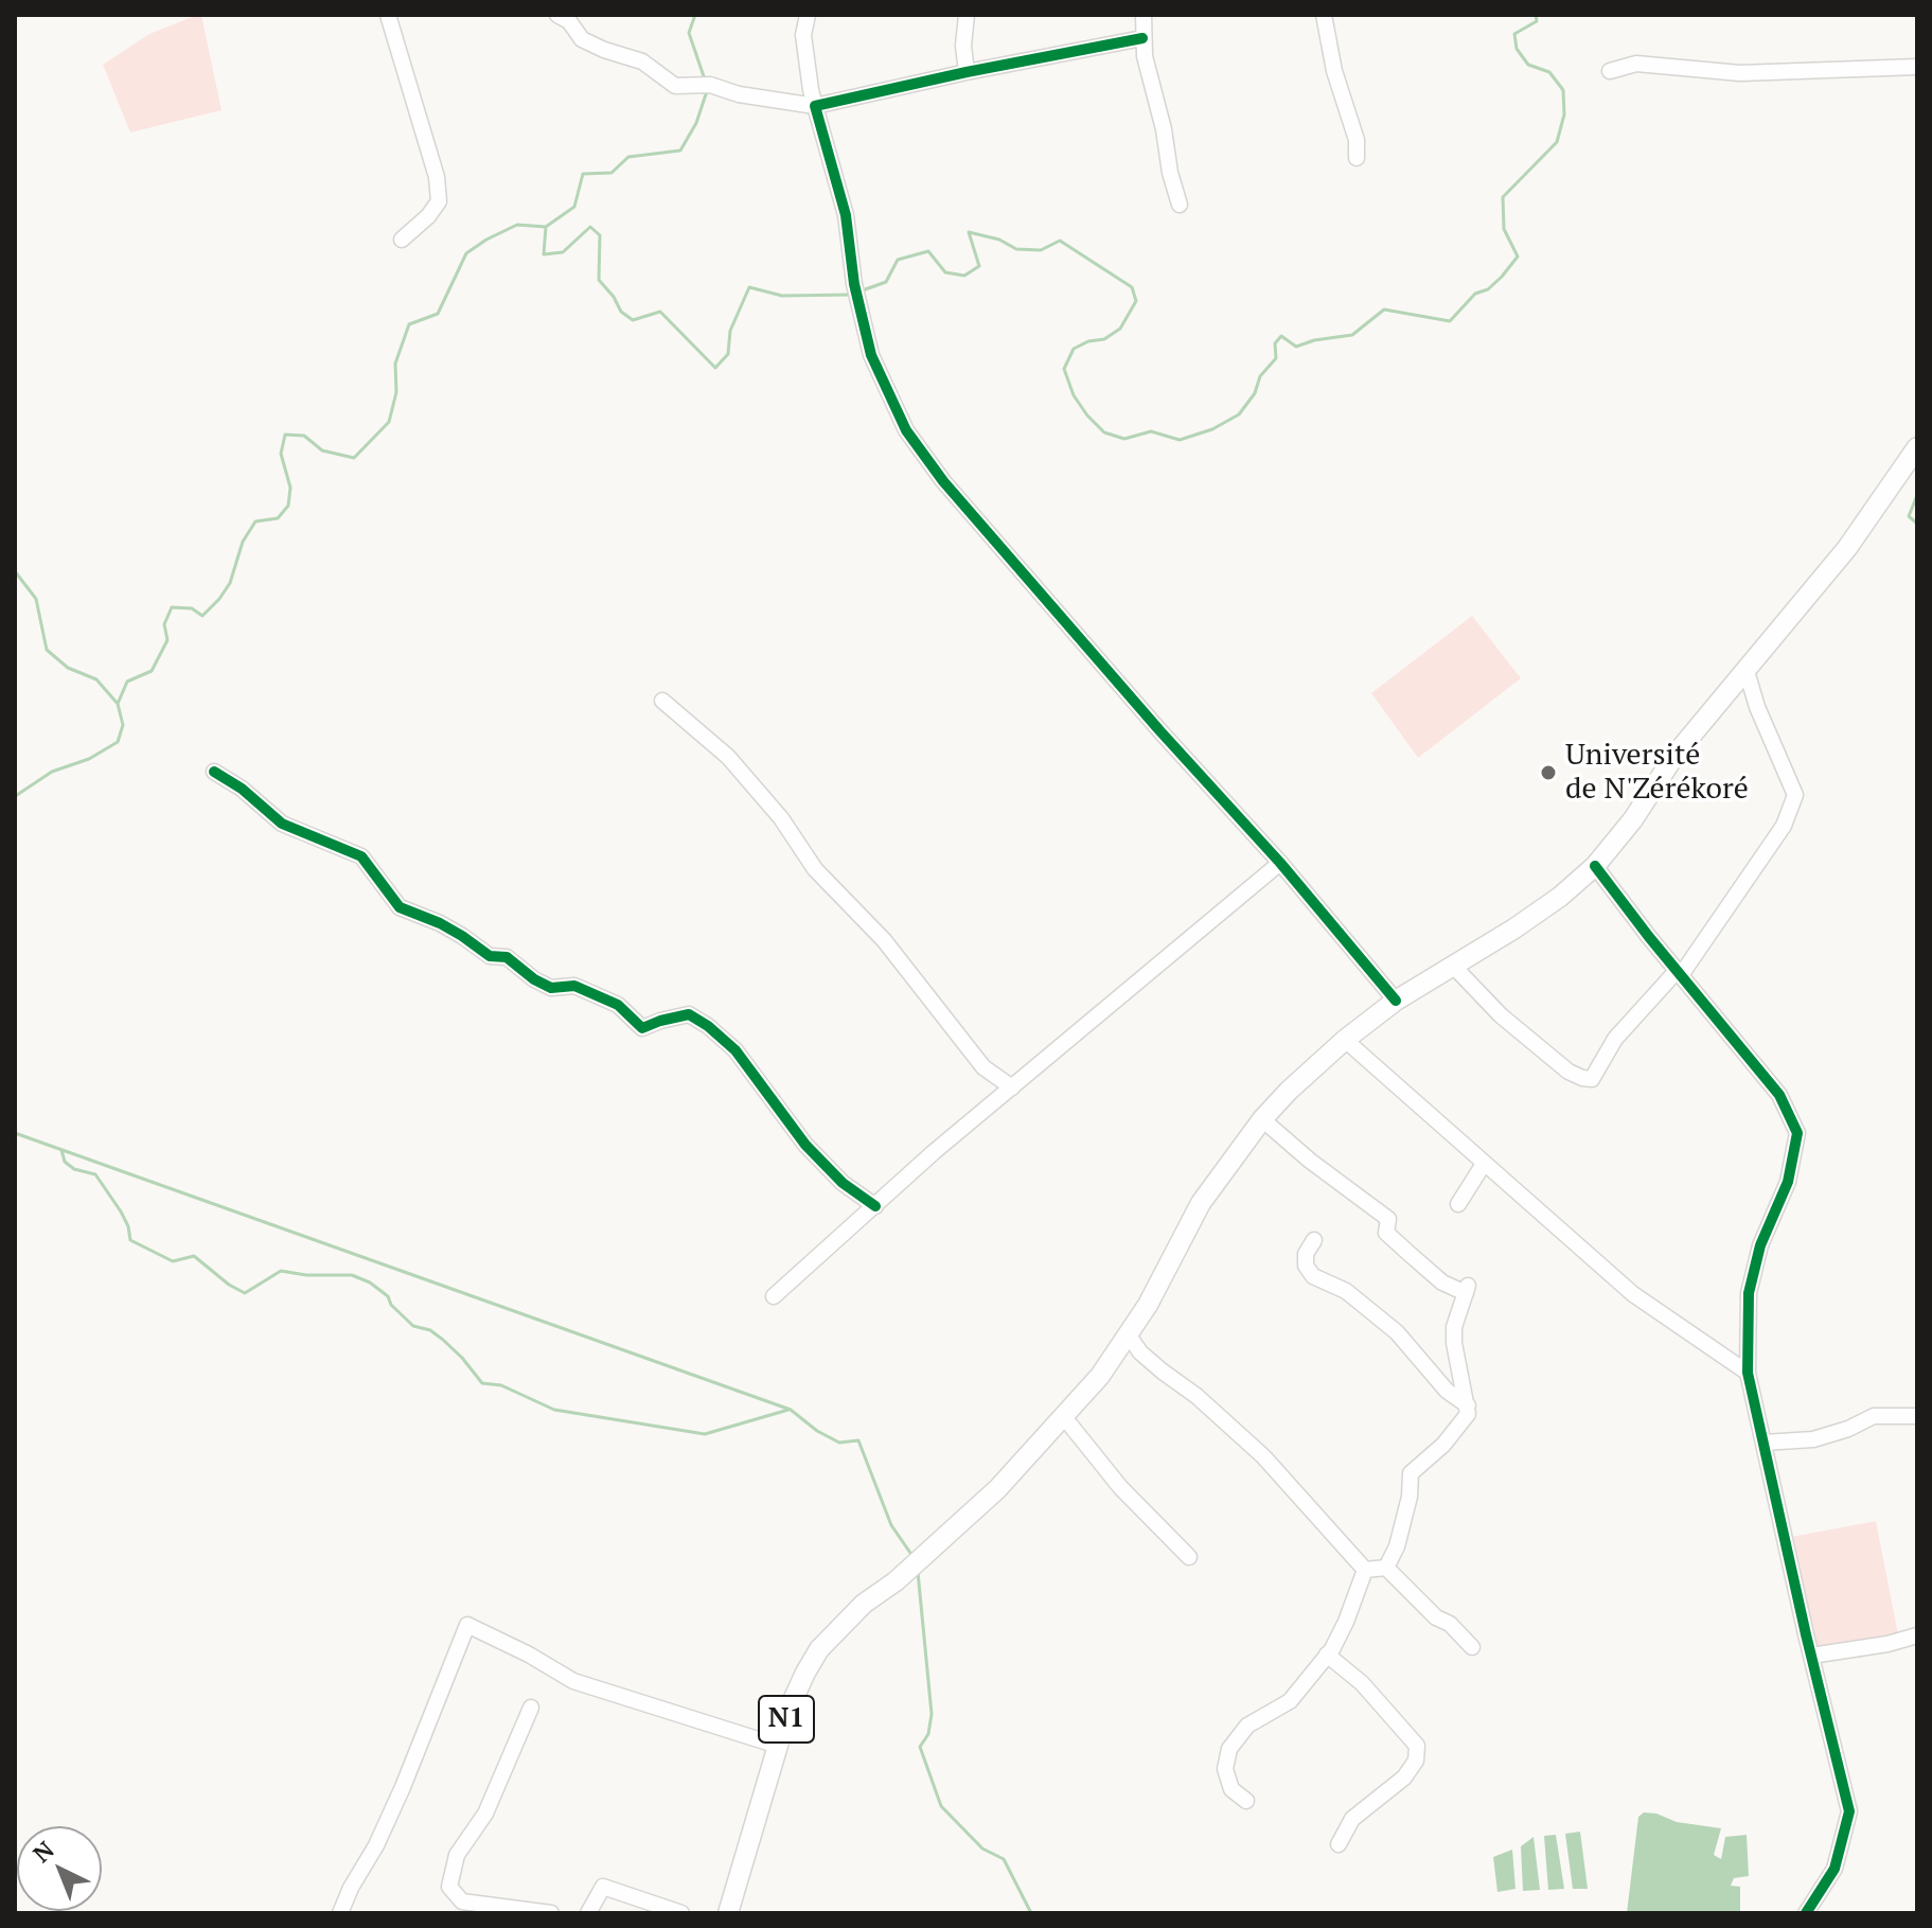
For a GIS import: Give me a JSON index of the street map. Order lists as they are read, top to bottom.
{
  "streets": {
    "main road": ["N1"]
  },
  "places": ["Université de N'Zérékoré"],
  "north": "top left"
}
